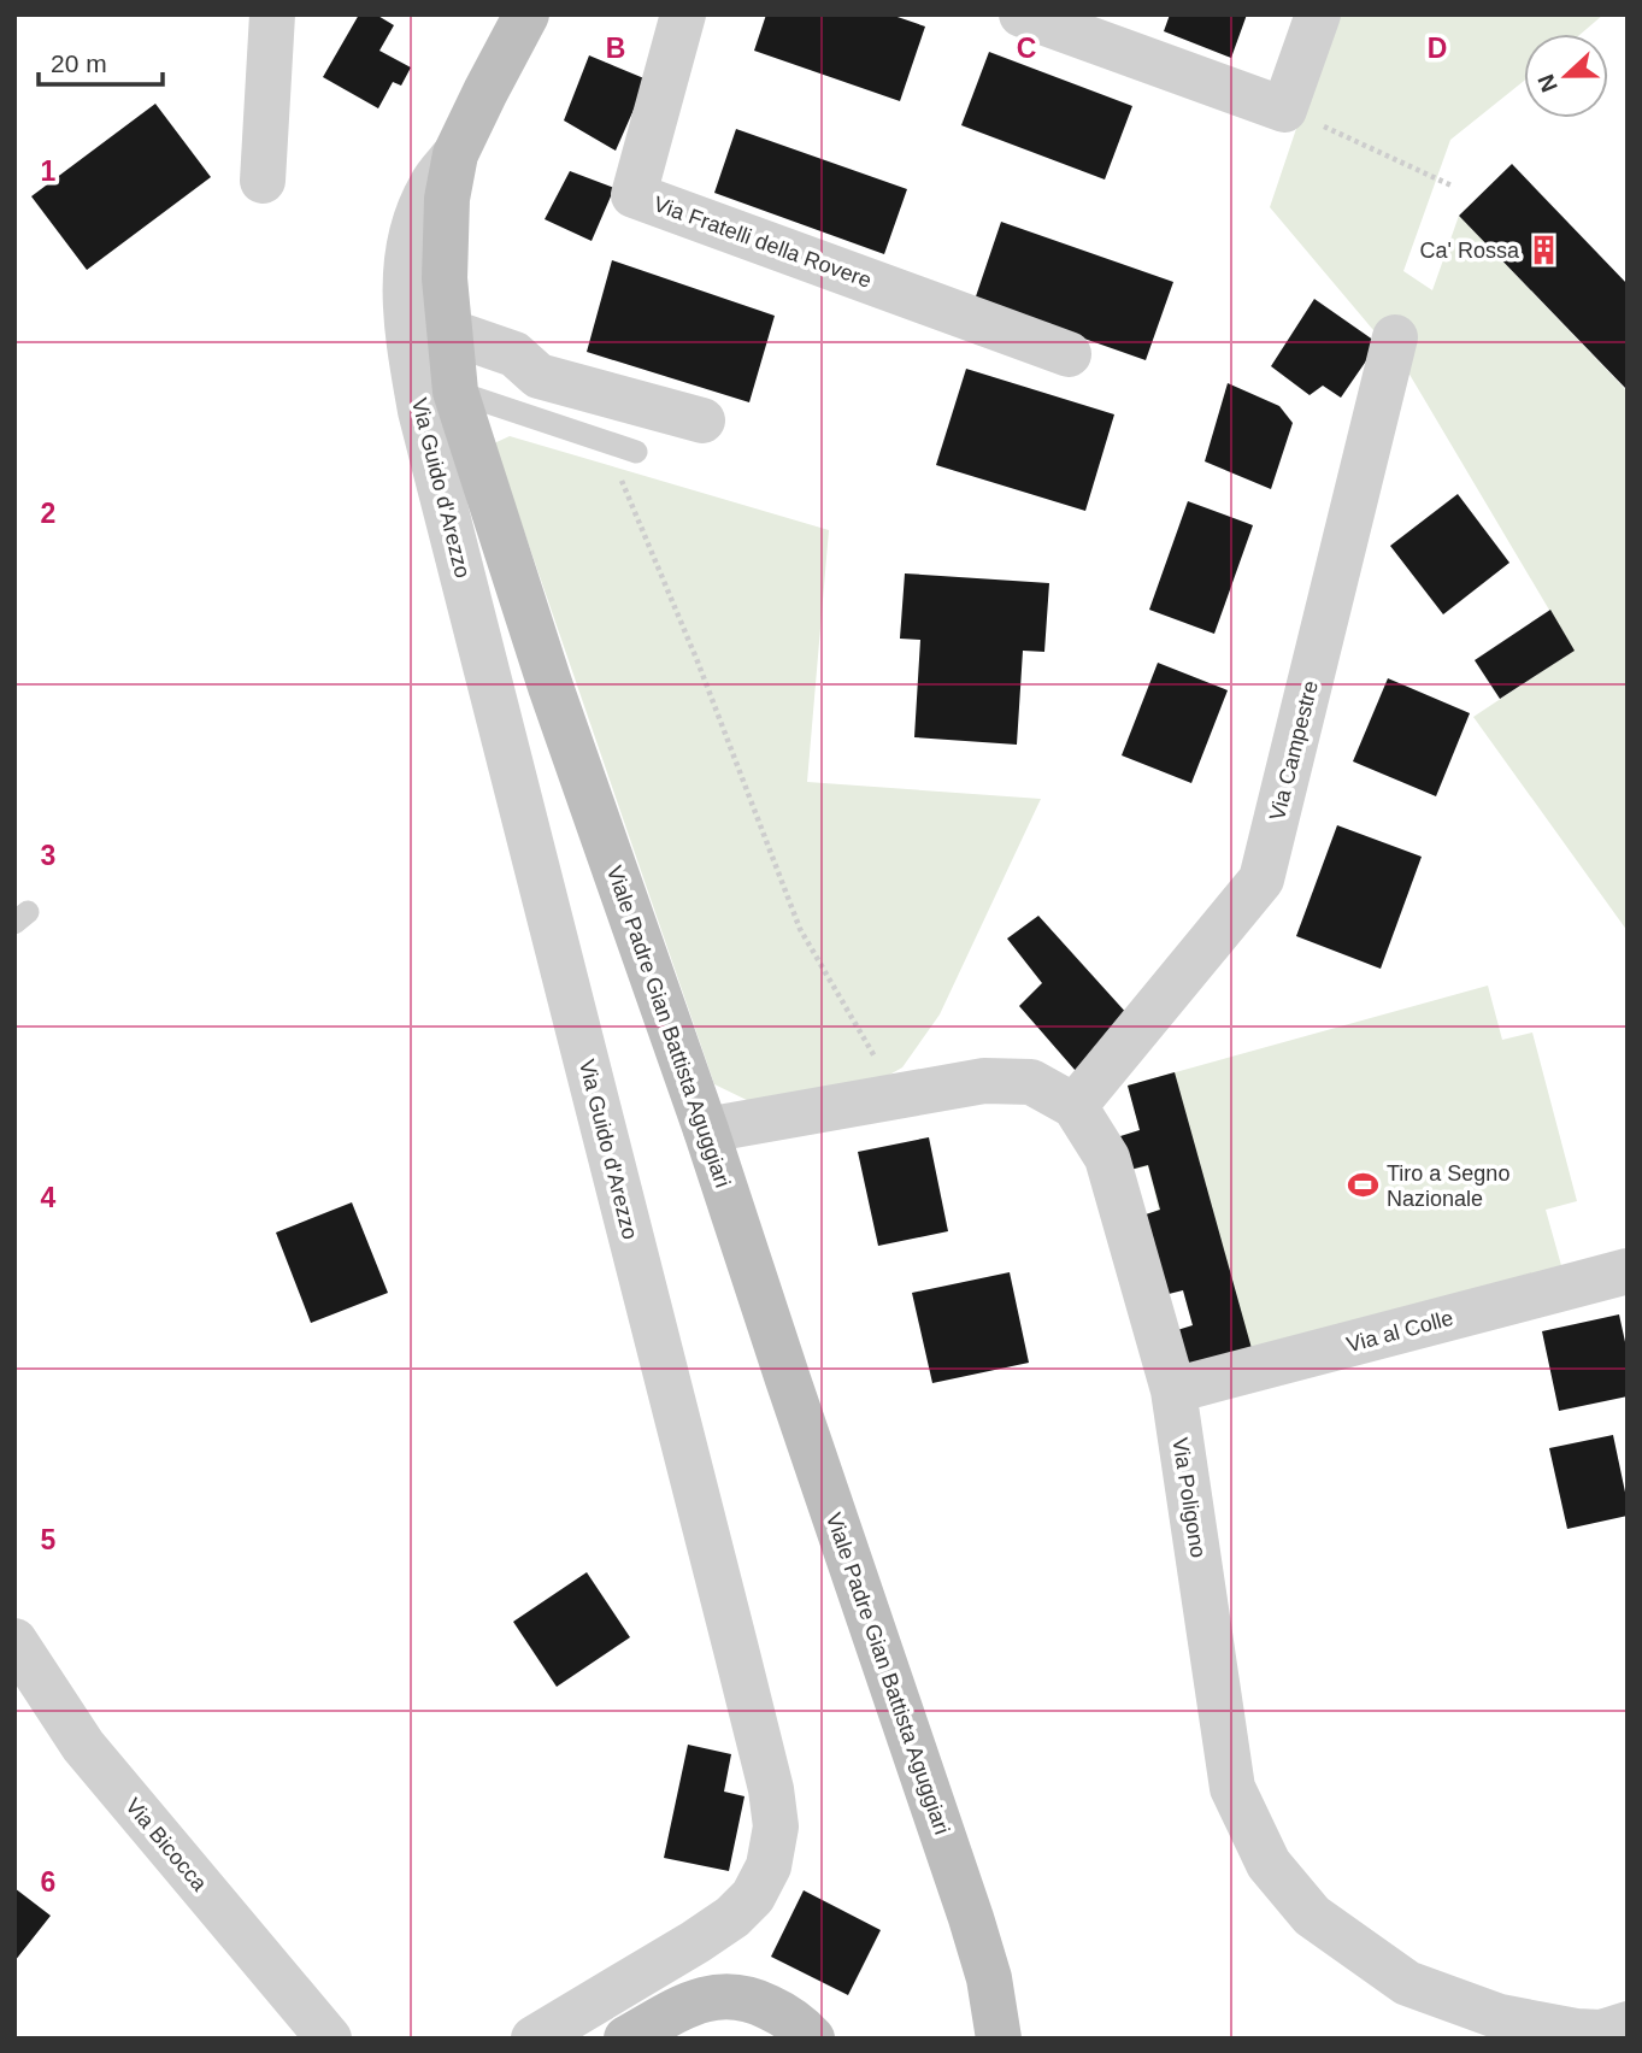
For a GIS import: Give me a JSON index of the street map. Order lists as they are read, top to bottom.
{
  "streets": {
    "main road": ["Viale Padre Gian Battista Aguggiari"],
    "street": [
      "Via Fratelli della Rovere",
      "Via Guido d'Arezzo",
      "Via Campestre",
      "Via al Colle",
      "Via Poligono",
      "Via Bicocca"
    ]
  },
  "crossings": [
    ["Via Guido d'Arezzo", "Viale Padre Gian Battista Aguggiari"],
    ["Via Campestre", "Via Poligono"],
    ["Viale Padre Gian Battista Aguggiari", "Via Poligono"],
    ["Via al Colle", "Via Poligono"]
  ],
  "places": {
    "building": ["Ca' Rossa"],
    "sports": ["Tiro a Segno Nazionale"]
  },
  "scale_bar": "20 m",
  "north": "left",
  "grid": {
    "columns": ["B", "C", "D"],
    "rows": [
      "1",
      "2",
      "3",
      "4",
      "5",
      "6"
    ]
  }
}
